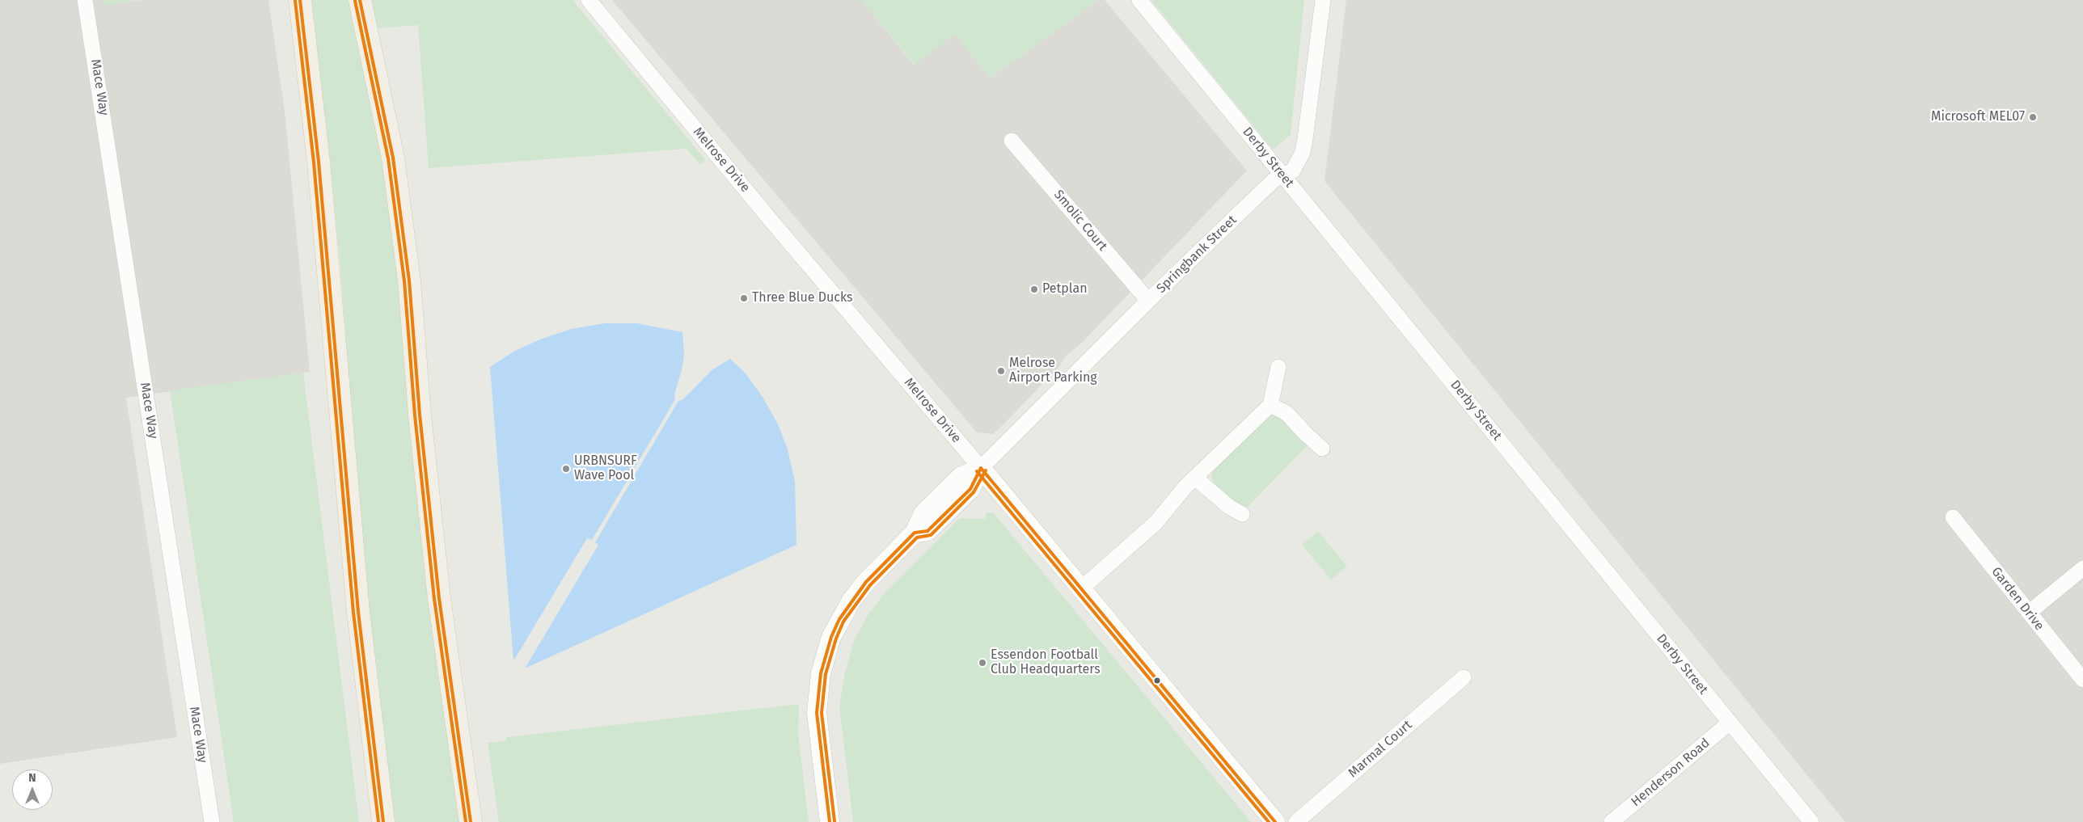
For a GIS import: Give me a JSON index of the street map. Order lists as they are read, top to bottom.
{
  "streets": {
    "street": [
      "Mace Way",
      "Derby Street",
      "Melrose Drive",
      "Smolic Court",
      "Springbank Street",
      "Garden Drive",
      "Marmal Court",
      "Henderson Road"
    ]
  },
  "crossings": [
    ["Derby Street", "Springbank Street"],
    ["Derby Street", "Henderson Road"],
    ["Melrose Drive", "Springbank Street"],
    ["Smolic Court", "Springbank Street"]
  ],
  "places": [
    "Microsoft MEL07",
    "Petplan",
    "Three Blue Ducks",
    "Melrose Airport Parking",
    "URBNSURF Wave Pool",
    "Essendon Football Club Headquarters"
  ],
  "north": "top"
}
